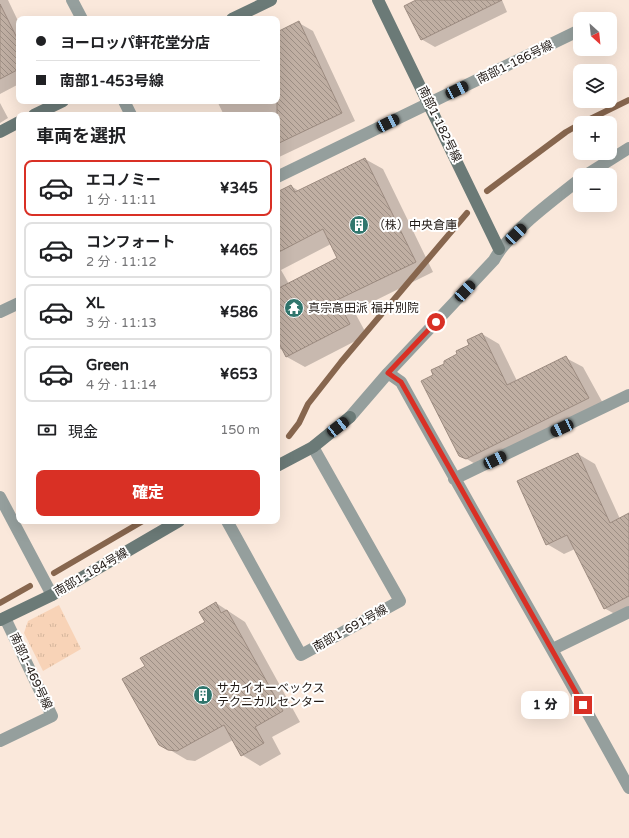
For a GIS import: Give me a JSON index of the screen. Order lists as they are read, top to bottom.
{
  "streets": {
    "street": [
      "南部1-186号線",
      "南部1-182号線",
      "南部1-184号線",
      "南部1-691号線",
      "南部1-469号線"
    ]
  },
  "crossings": [
    ["南部1-186号線", "南部1-182号線"],
    ["南部1-184号線", "南部1-469号線"]
  ],
  "places": {
    "building": ["（株）中央倉庫", "サカイオーベックス テクニカルセンター"],
    "temple": ["真宗高田派 福井別院"]
  },
  "north": "bottom right",
  "page": {
    "map_buttons": ["+", "−"],
    "banner": ["ヨーロッパ軒花堂分店", "南部1-453号線"],
    "heading": "車両を選択",
    "list": [
      {
        "name": "エコノミー",
        "note": "1 分 · 11:11",
        "value": "¥345"
      },
      {
        "name": "コンフォート",
        "note": "2 分 · 11:12",
        "value": "¥465"
      },
      {
        "name": "XL",
        "note": "3 分 · 11:13",
        "value": "¥586"
      },
      {
        "name": "Green",
        "note": "4 分 · 11:14",
        "value": "¥653"
      }
    ],
    "pay": ["現金", "150 m"],
    "buttons": "確定",
    "bubble": "1 分"
  }
}
